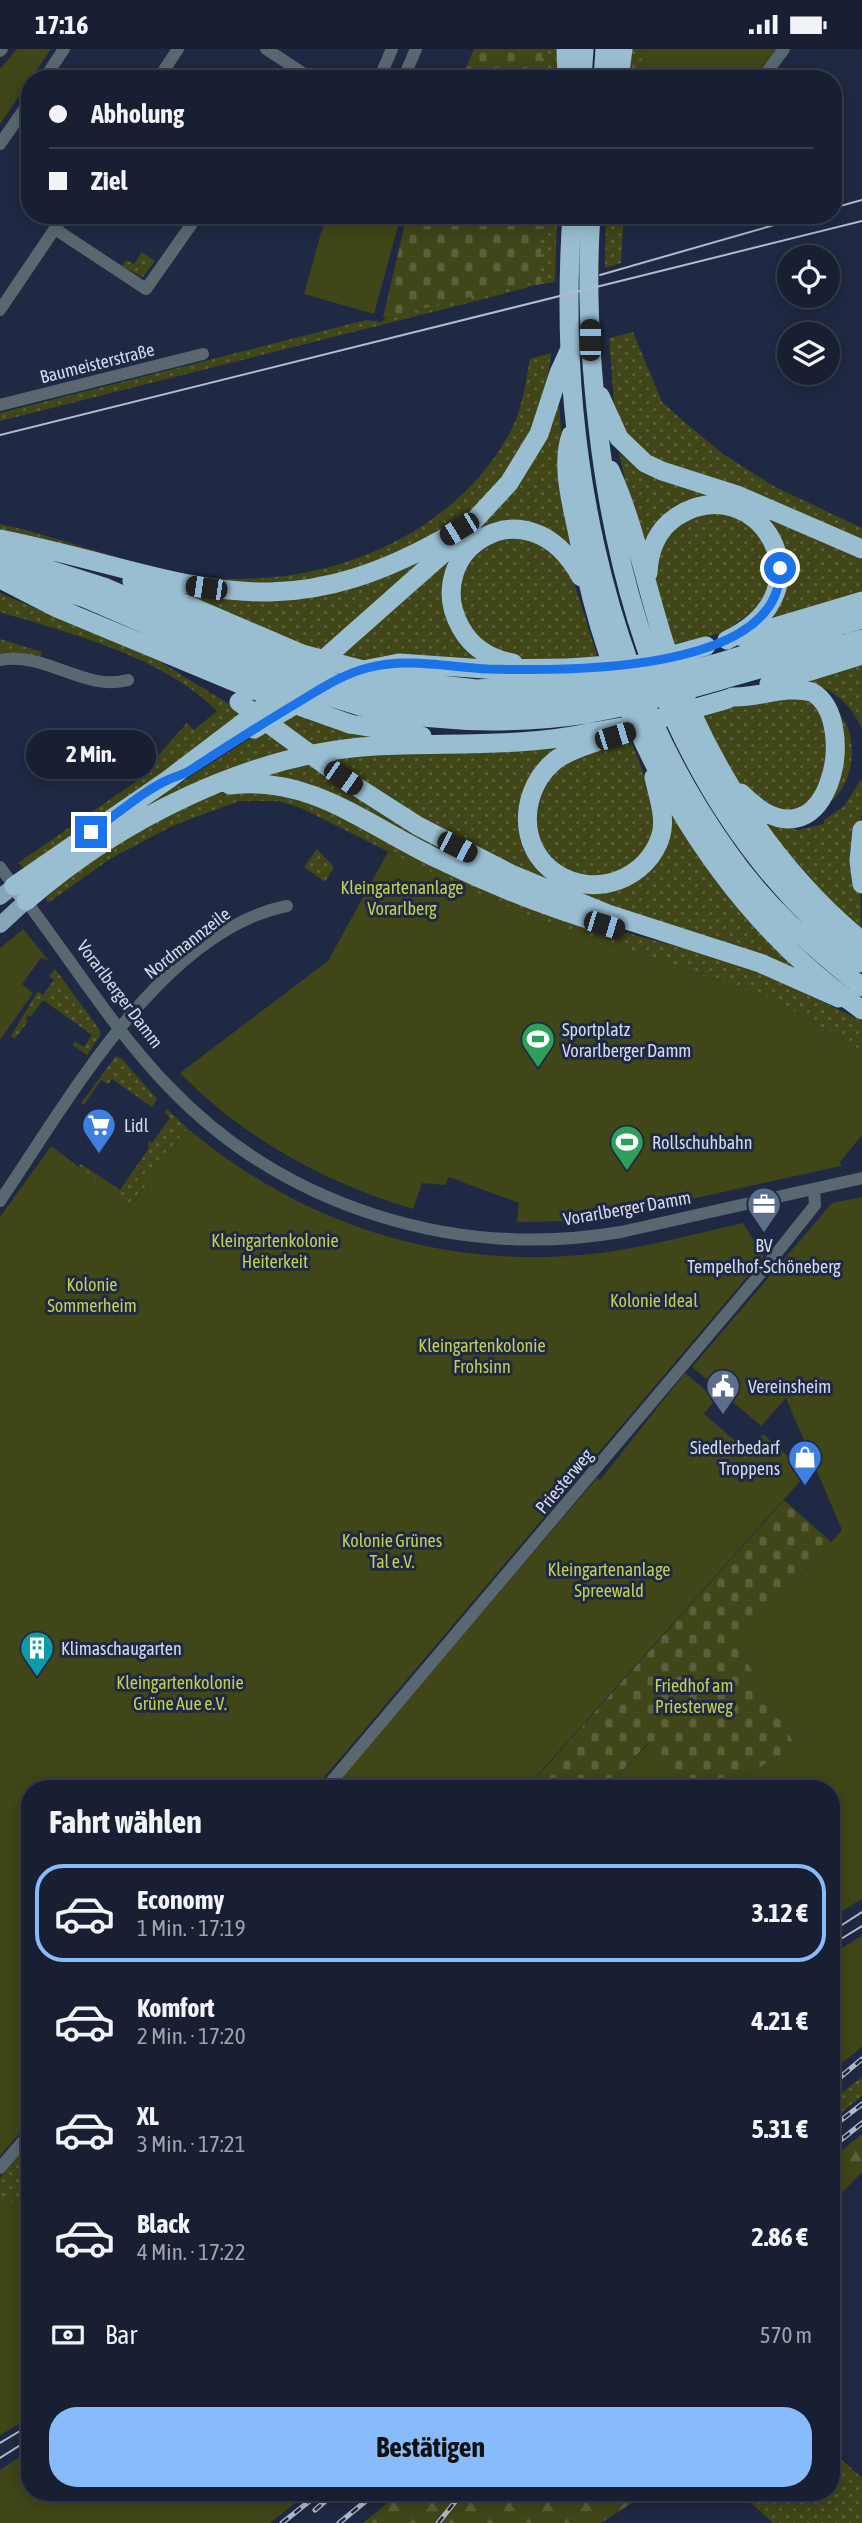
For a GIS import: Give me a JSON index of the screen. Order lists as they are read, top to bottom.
{
  "streets": {
    "street": [
      "Baumeisterstraße",
      "Nordmannzeile",
      "Vorarlberger Damm",
      "Priesterweg"
    ]
  },
  "crossings": [
    ["Nordmannzeile", "Vorarlberger Damm"],
    ["Vorarlberger Damm", "Priesterweg"]
  ],
  "parks": [
    "Kleingartenanlage Vorarlberg",
    "Kleingartenkolonie Heiterkeit",
    "Kolonie Sommerheim",
    "Kolonie Ideal",
    "Kleingartenkolonie Frohsinn",
    "Kolonie Grünes Tal e.V.",
    "Kleingartenanlage Spreewald",
    "Kleingartenkolonie Grüne Aue e.V.",
    "Friedhof am Priesterweg"
  ],
  "places": {
    "sports": ["Sportplatz Vorarlberger Damm", "Rollschuhbahn"],
    "supermarket": ["Lidl"],
    "office": ["BV Tempelhof-Schöneberg"],
    "public building": ["Vereinsheim"],
    "shop": ["Siedlerbedarf Troppens"],
    "building": ["Klimaschaugarten"]
  },
  "page": {
    "status": "17:16",
    "banner": ["Abholung", "Ziel"],
    "bubble": "2 Min.",
    "heading": "Fahrt wählen",
    "list": [
      {
        "name": "Economy",
        "note": "1 Min. · 17:19",
        "value": "3.12 €"
      },
      {
        "name": "Komfort",
        "note": "2 Min. · 17:20",
        "value": "4.21 €"
      },
      {
        "name": "XL",
        "note": "3 Min. · 17:21",
        "value": "5.31 €"
      },
      {
        "name": "Black",
        "note": "4 Min. · 17:22",
        "value": "2.86 €"
      }
    ],
    "pay": ["Bar", "570 m"],
    "buttons": "Bestätigen"
  }
}
